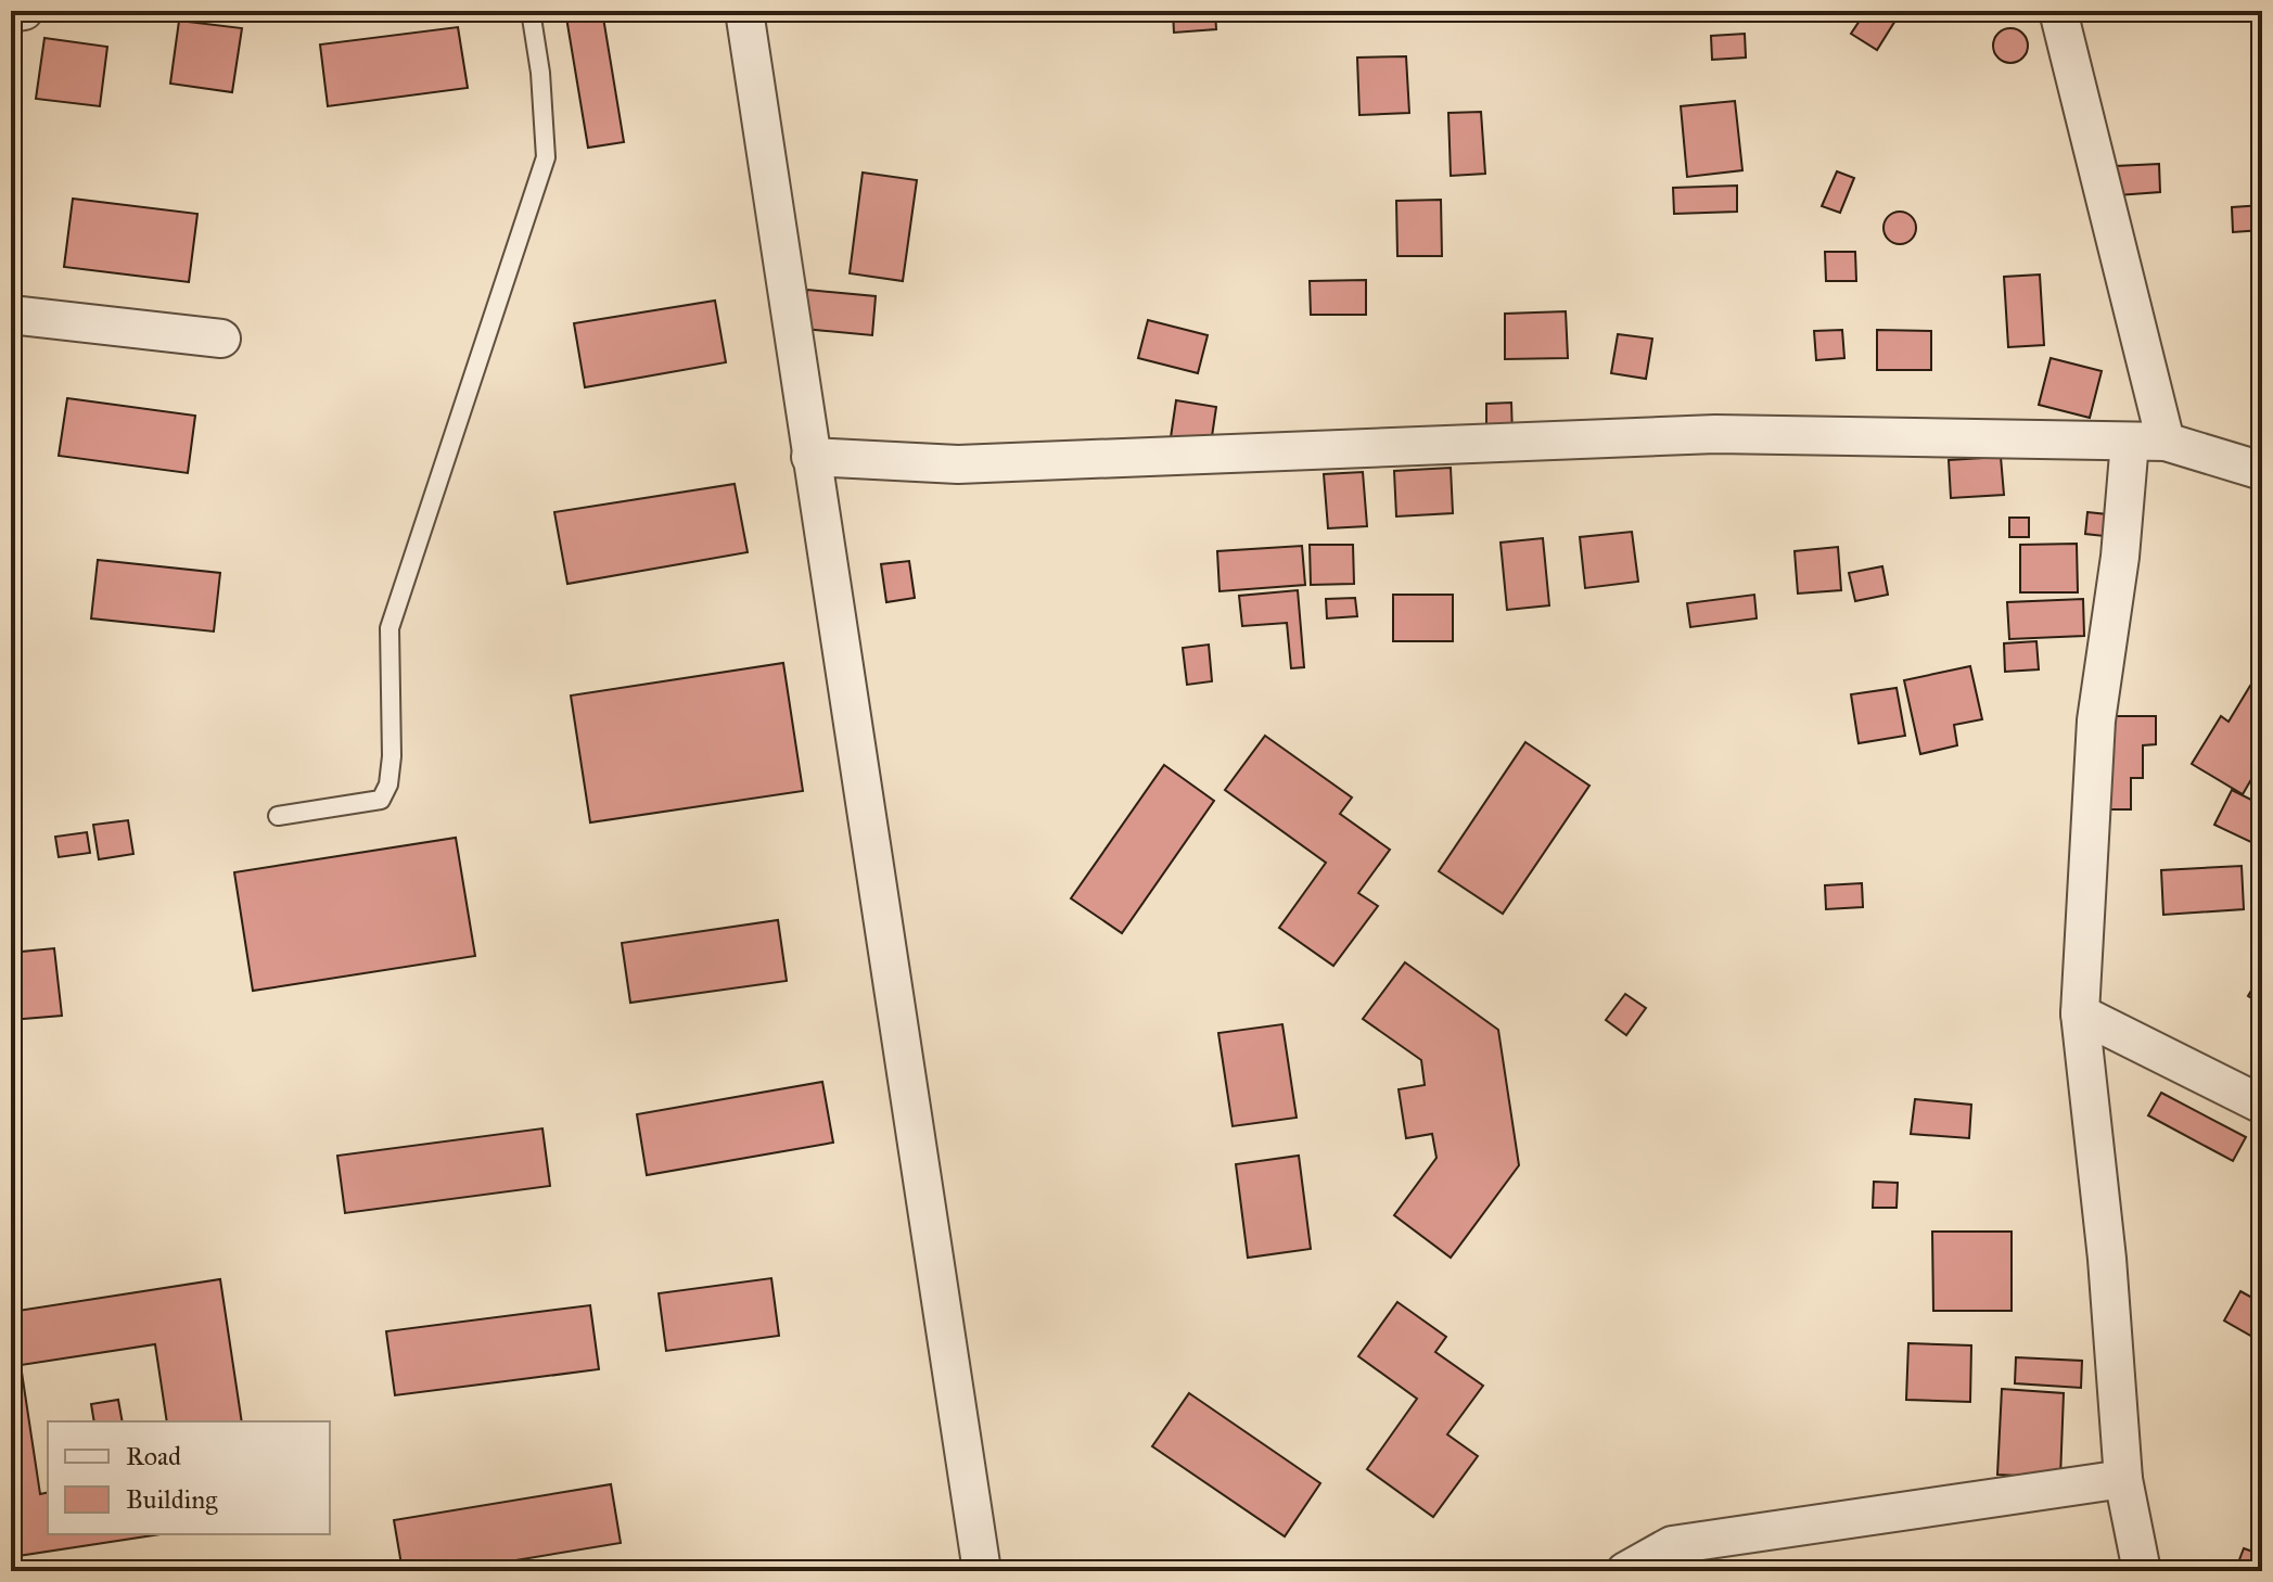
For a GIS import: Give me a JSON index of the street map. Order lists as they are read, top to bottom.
{
  "legend": ["Road", "Building"]
}
